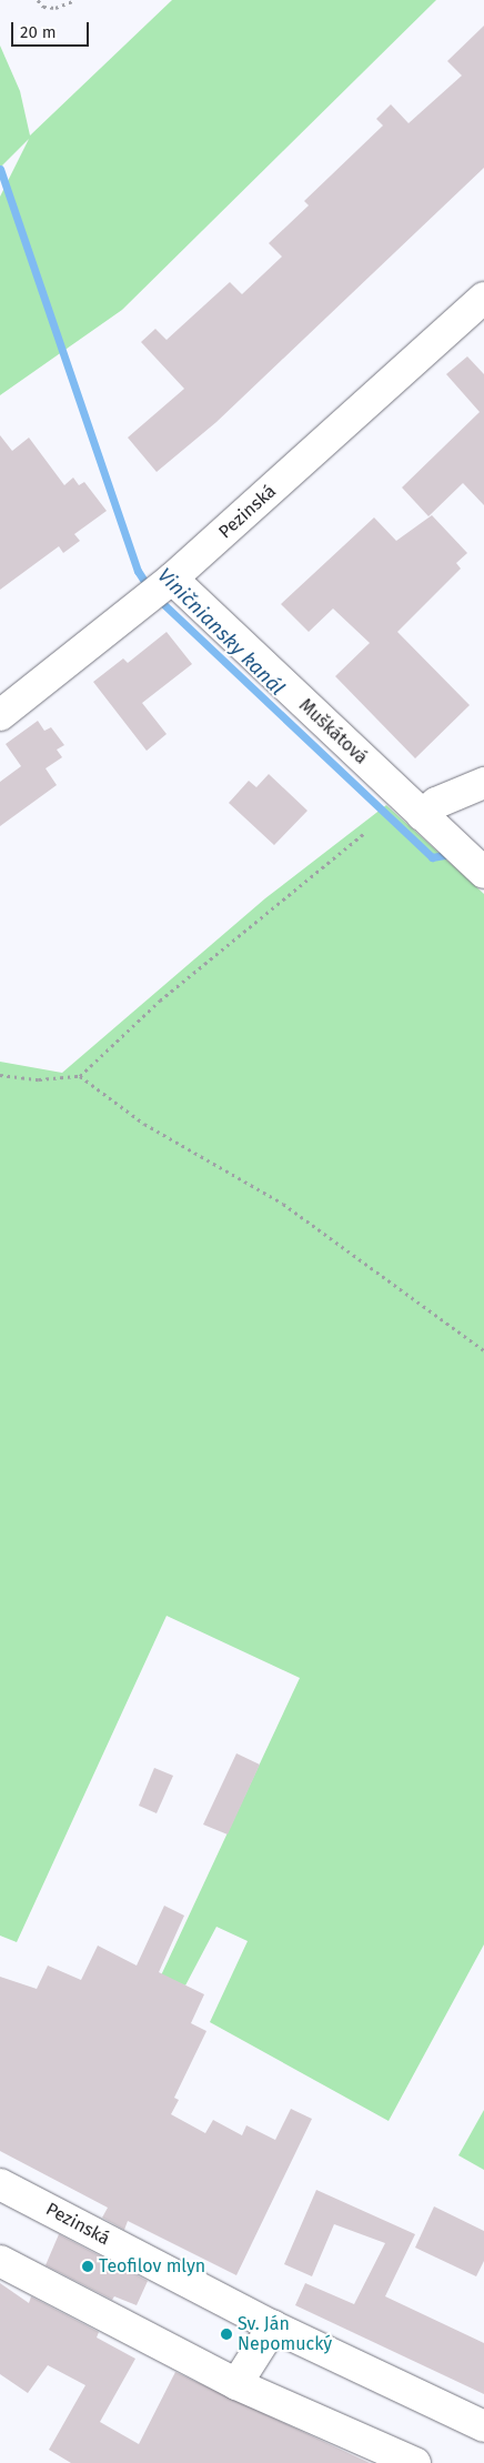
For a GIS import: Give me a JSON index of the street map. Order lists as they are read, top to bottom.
{
  "streets": {
    "street": ["Pezinská", "Muškátová"]
  },
  "crossings": [
    ["Pezinská", "Muškátová"]
  ],
  "water": ["Viničniansky kanál"],
  "places": ["Teofilov mlyn", "Sv. Ján Nepomucký"],
  "scale_bar": "20 m"
}
